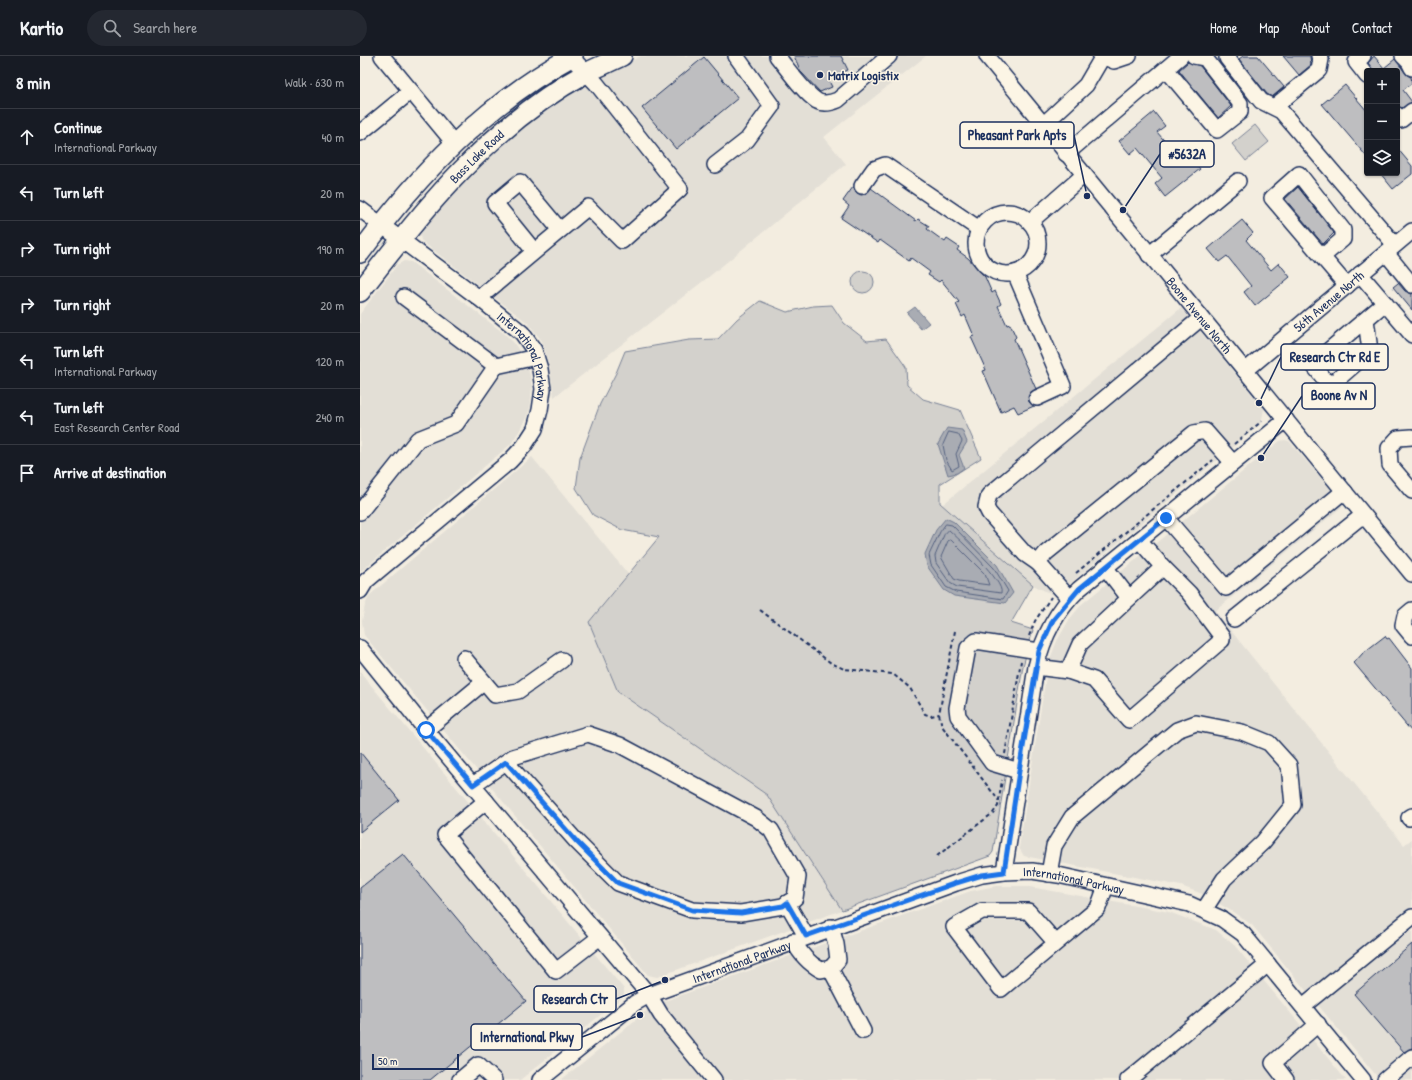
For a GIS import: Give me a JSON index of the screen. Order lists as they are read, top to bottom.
{
  "streets": {
    "main road": ["Bass Lake Road"],
    "street": ["56th Avenue North", "Boone Avenue North", "International Parkway"]
  },
  "crossings": [
    ["Bass Lake Road", "International Parkway"],
    ["56th Avenue North", "Boone Avenue North"]
  ],
  "places": [
    "Matrix Logistix",
    "Pheasant Park Apts",
    "#5632A",
    "Research Ctr Rd E",
    "Boone Av N",
    "Research Ctr",
    "International Pkwy"
  ],
  "scale_bar": "50 m",
  "page": {
    "header": "Kartio",
    "search": "Search here",
    "nav": [
      "Home",
      "Map",
      "About",
      "Contact"
    ],
    "heading": ["8 min", "Walk · 630 m"],
    "map_buttons": ["+", "−"],
    "list": [
      ["Continue", "International Parkway", "40 m"],
      ["Turn left", "20 m"],
      ["Turn right", "190 m"],
      ["Turn right", "20 m"],
      ["Turn left", "International Parkway", "120 m"],
      ["Turn left", "East Research Center Road", "240 m"],
      "Arrive at destination"
    ],
    "scale": "50 m"
  }
}
